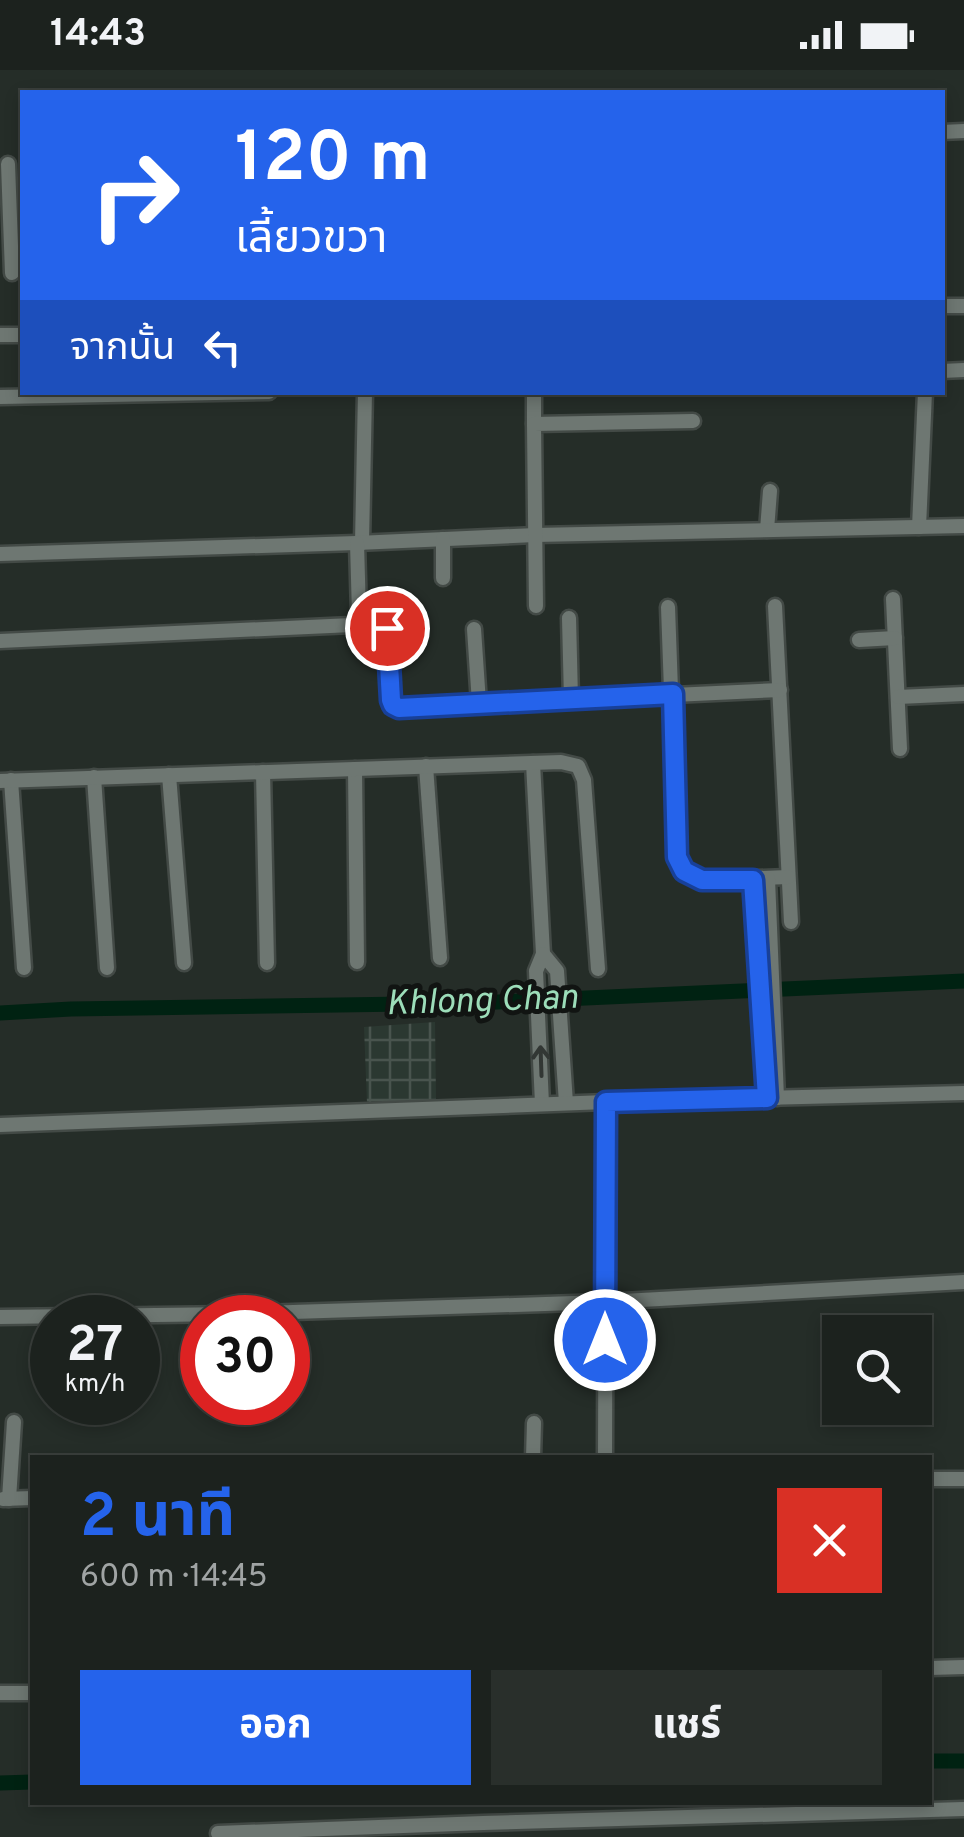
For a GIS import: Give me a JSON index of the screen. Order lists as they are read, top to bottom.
{
  "water": ["Khlong Chan"],
  "page": {
    "status": "14:43",
    "turn": ["120 m", "เลี้ยวขวา"],
    "then": "จากนั้น",
    "speed": "27 km/h",
    "limit": "30",
    "heading": ["2 นาที", "600 m · 14:45"],
    "buttons": ["ออก", "แชร์"]
  }
}
